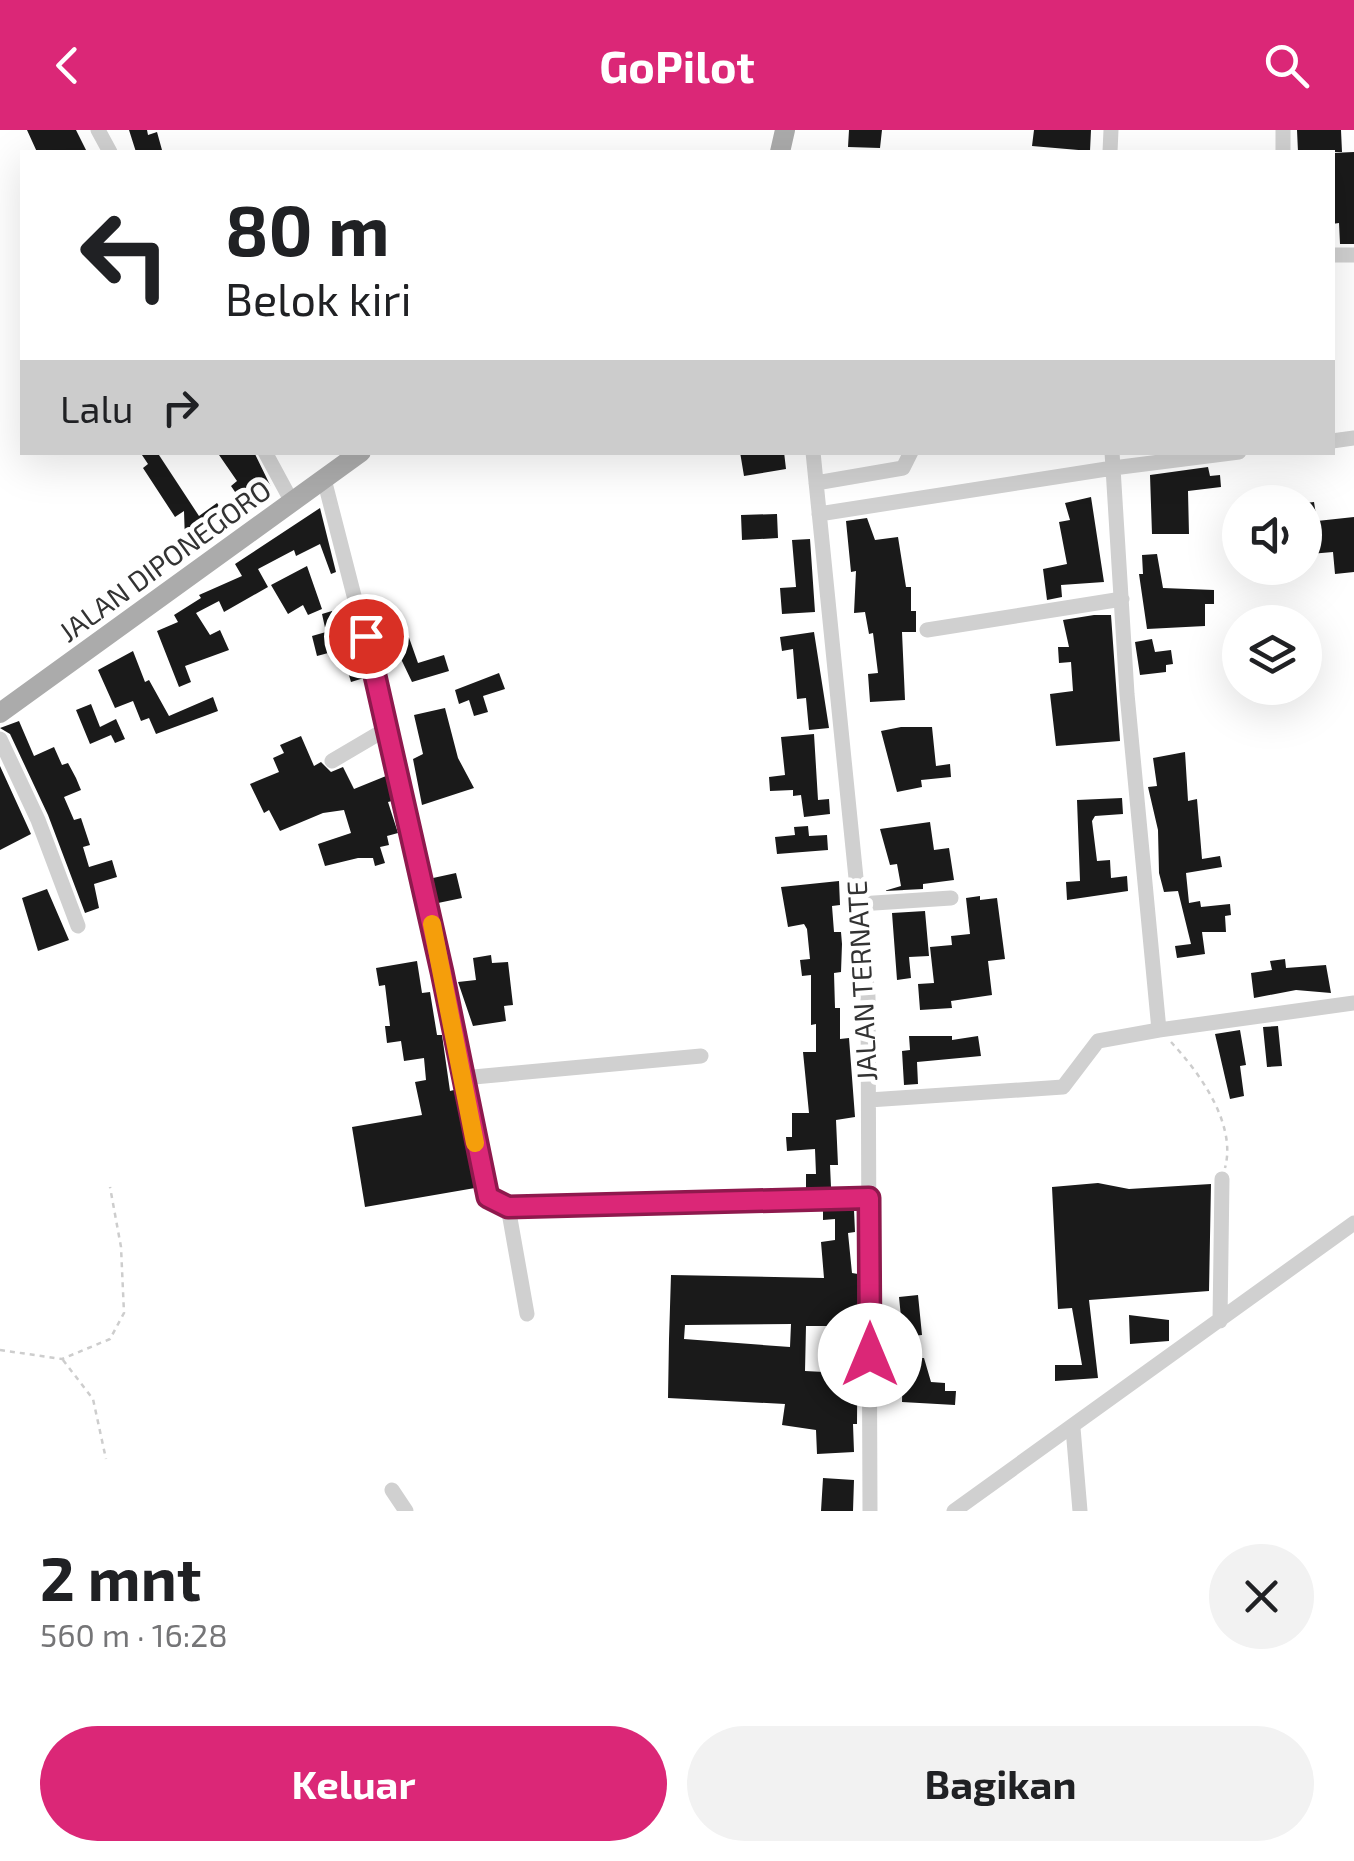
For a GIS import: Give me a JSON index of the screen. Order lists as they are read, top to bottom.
{
  "streets": {
    "main road": ["JALAN DIPONEGORO"],
    "street": ["JALAN TERNATE"]
  },
  "page": {
    "header": "GoPilot",
    "turn": ["80 m", "Belok kiri"],
    "then": "Lalu",
    "heading": ["2 mnt", "560 m · 16:28"],
    "buttons": ["Keluar", "Bagikan"]
  }
}
